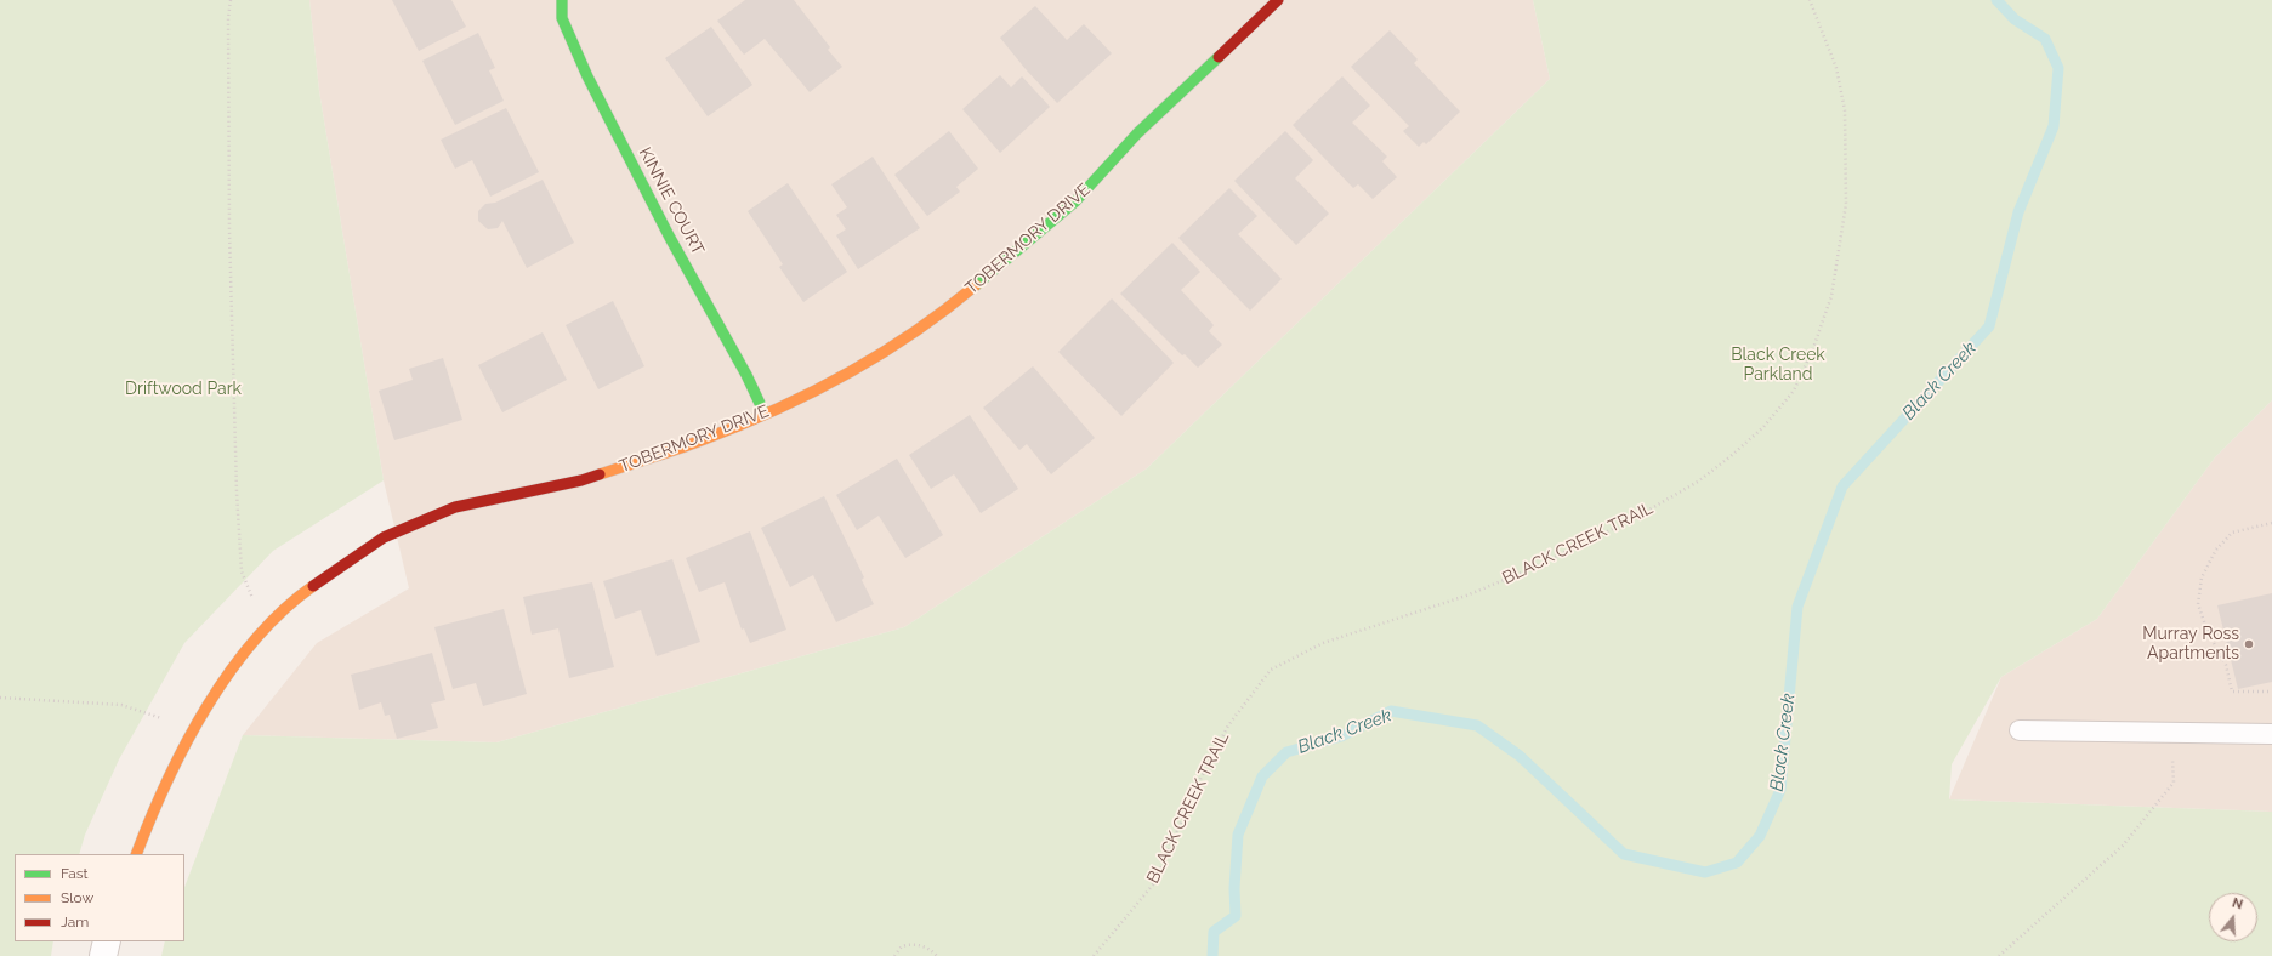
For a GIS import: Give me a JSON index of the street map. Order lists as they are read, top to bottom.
{
  "streets": {
    "street": ["KINNIE COURT", "TOBERMORY DRIVE"],
    "path": ["BLACK CREEK TRAIL"]
  },
  "crossings": [
    ["KINNIE COURT", "TOBERMORY DRIVE"]
  ],
  "water": ["Black Creek"],
  "parks": ["Black Creek Parkland", "Driftwood Park"],
  "places": ["Murray Ross Apartments"],
  "legend": ["Fast", "Slow", "Jam"],
  "north": "top"
}
